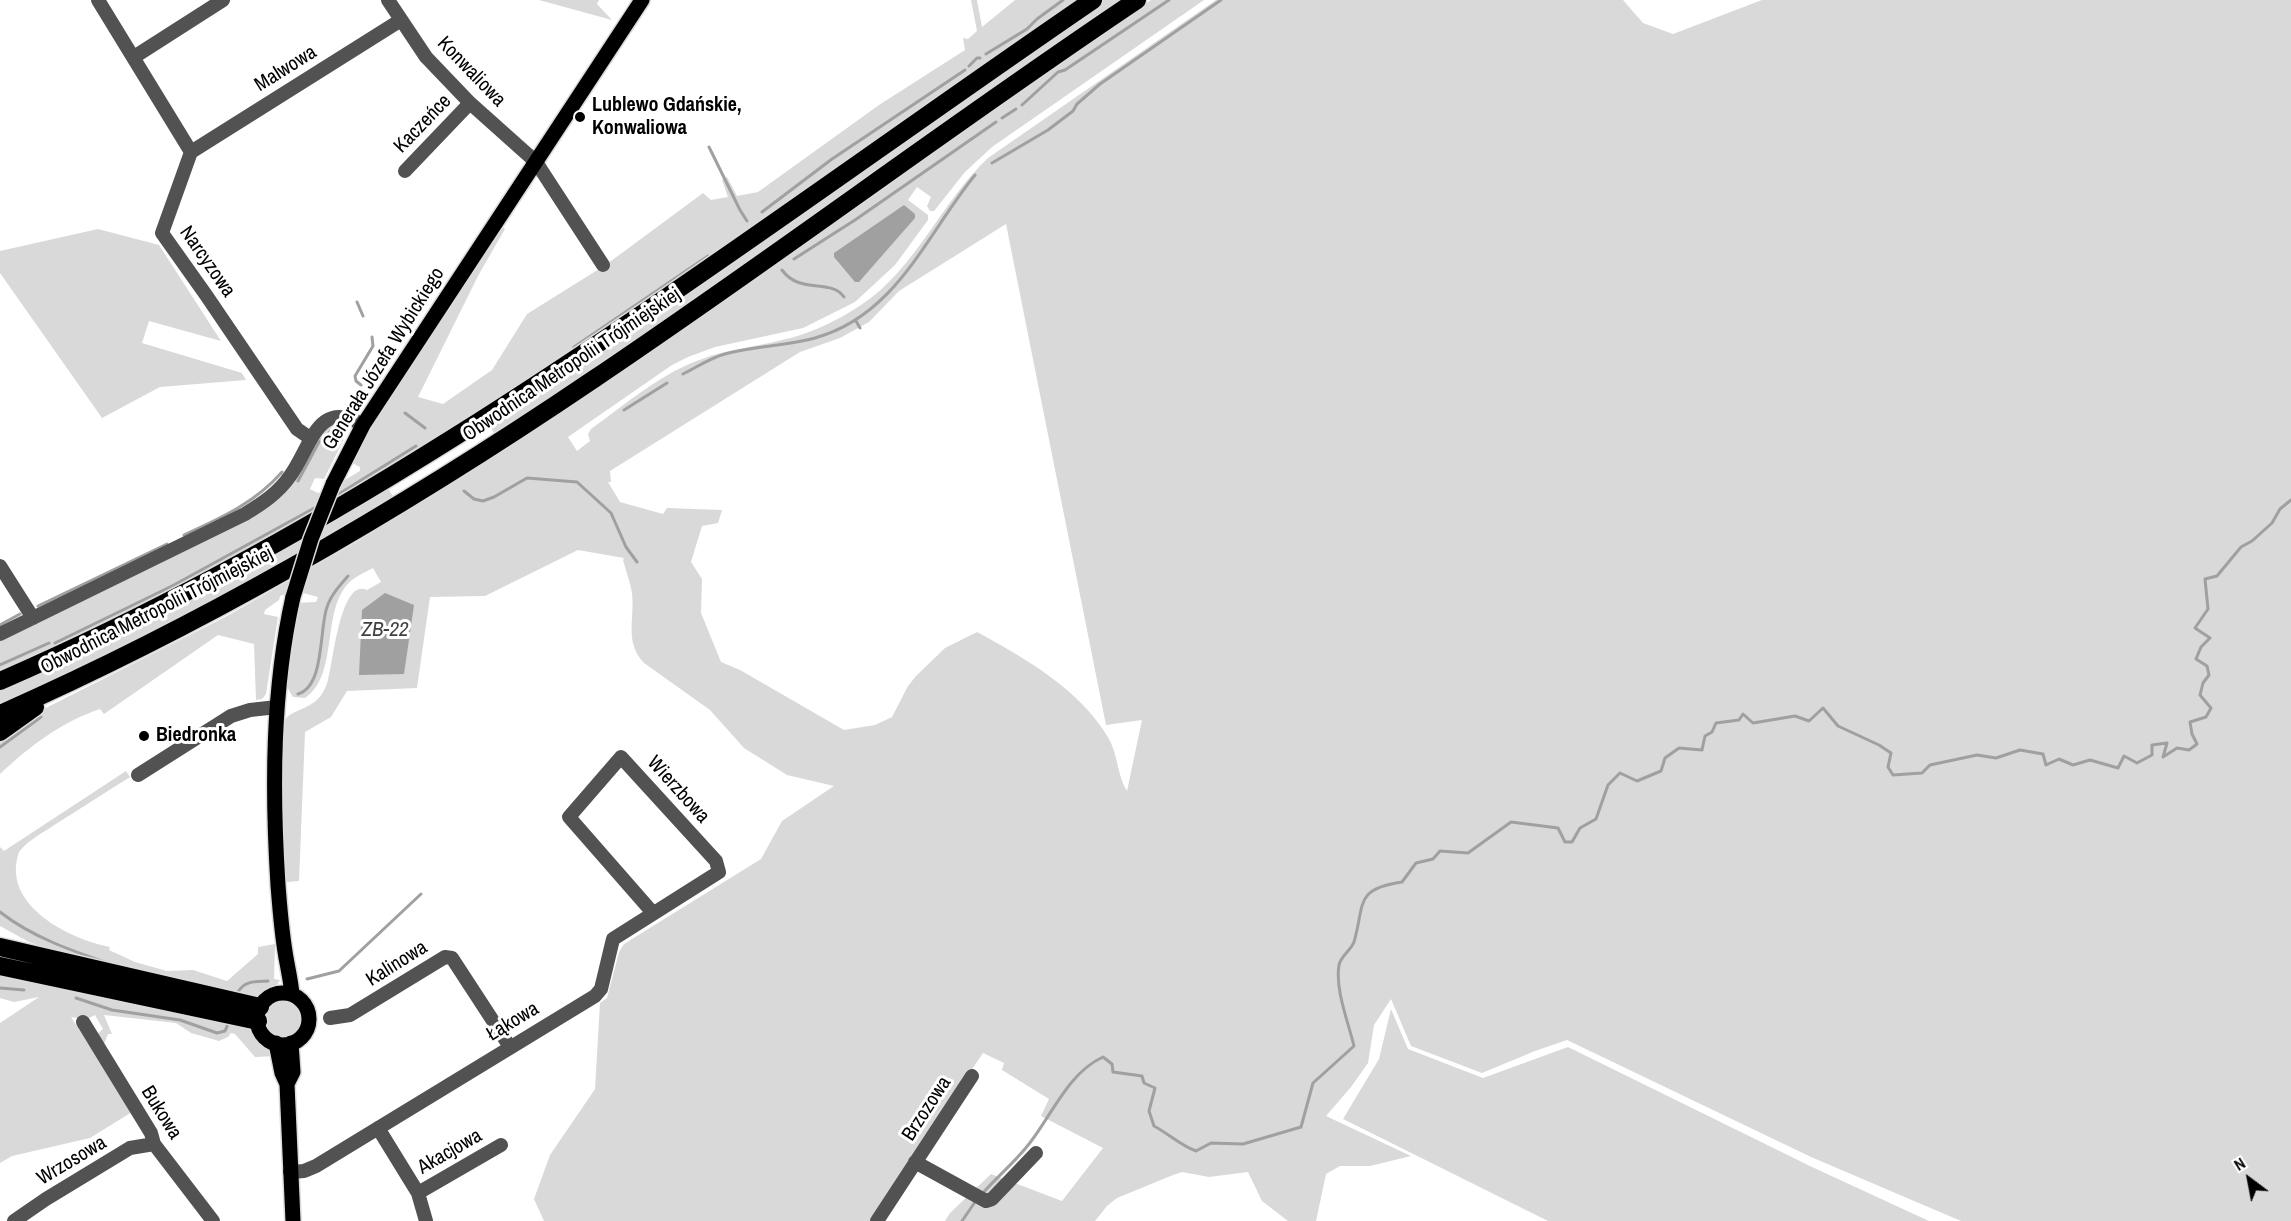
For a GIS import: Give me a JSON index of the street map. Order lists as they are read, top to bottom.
{
  "streets": {
    "highway": ["Obwodnica Metropolii Trójmiejskiej"],
    "main road": ["Generała Józefa Wybickiego"],
    "street": [
      "Malwowa",
      "Konwaliowa",
      "Kaczeńce",
      "Narcyzowa",
      "Wierzbowa",
      "Kalinowa",
      "Łąkowa",
      "Brzozowa",
      "Bukowa",
      "Akacjowa",
      "Wrzosowa"
    ]
  },
  "crossings": [
    ["Malwowa", "Konwaliowa"],
    ["Malwowa", "Narcyzowa"],
    ["Konwaliowa", "Kaczeńce"],
    ["Konwaliowa", "Generała Józefa Wybickiego"],
    ["Wierzbowa", "Łąkowa"],
    ["Kalinowa", "Łąkowa"],
    ["Bukowa", "Wrzosowa"]
  ],
  "water": ["ZB-22"],
  "places": ["Lublewo Gdańskie, Konwaliowa", "Biedronka"],
  "north": "top left"
}
